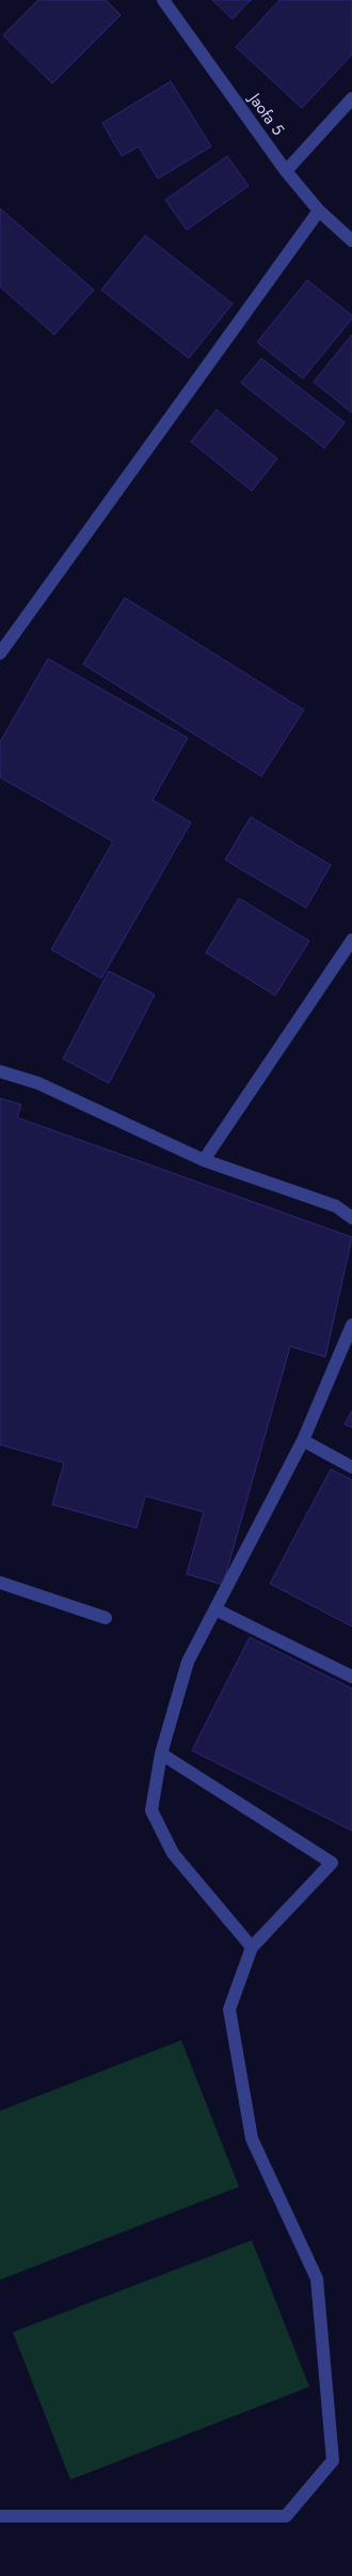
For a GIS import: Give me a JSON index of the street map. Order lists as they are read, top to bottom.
{
  "streets": {
    "street": ["Jaofa 5"]
  }
}
